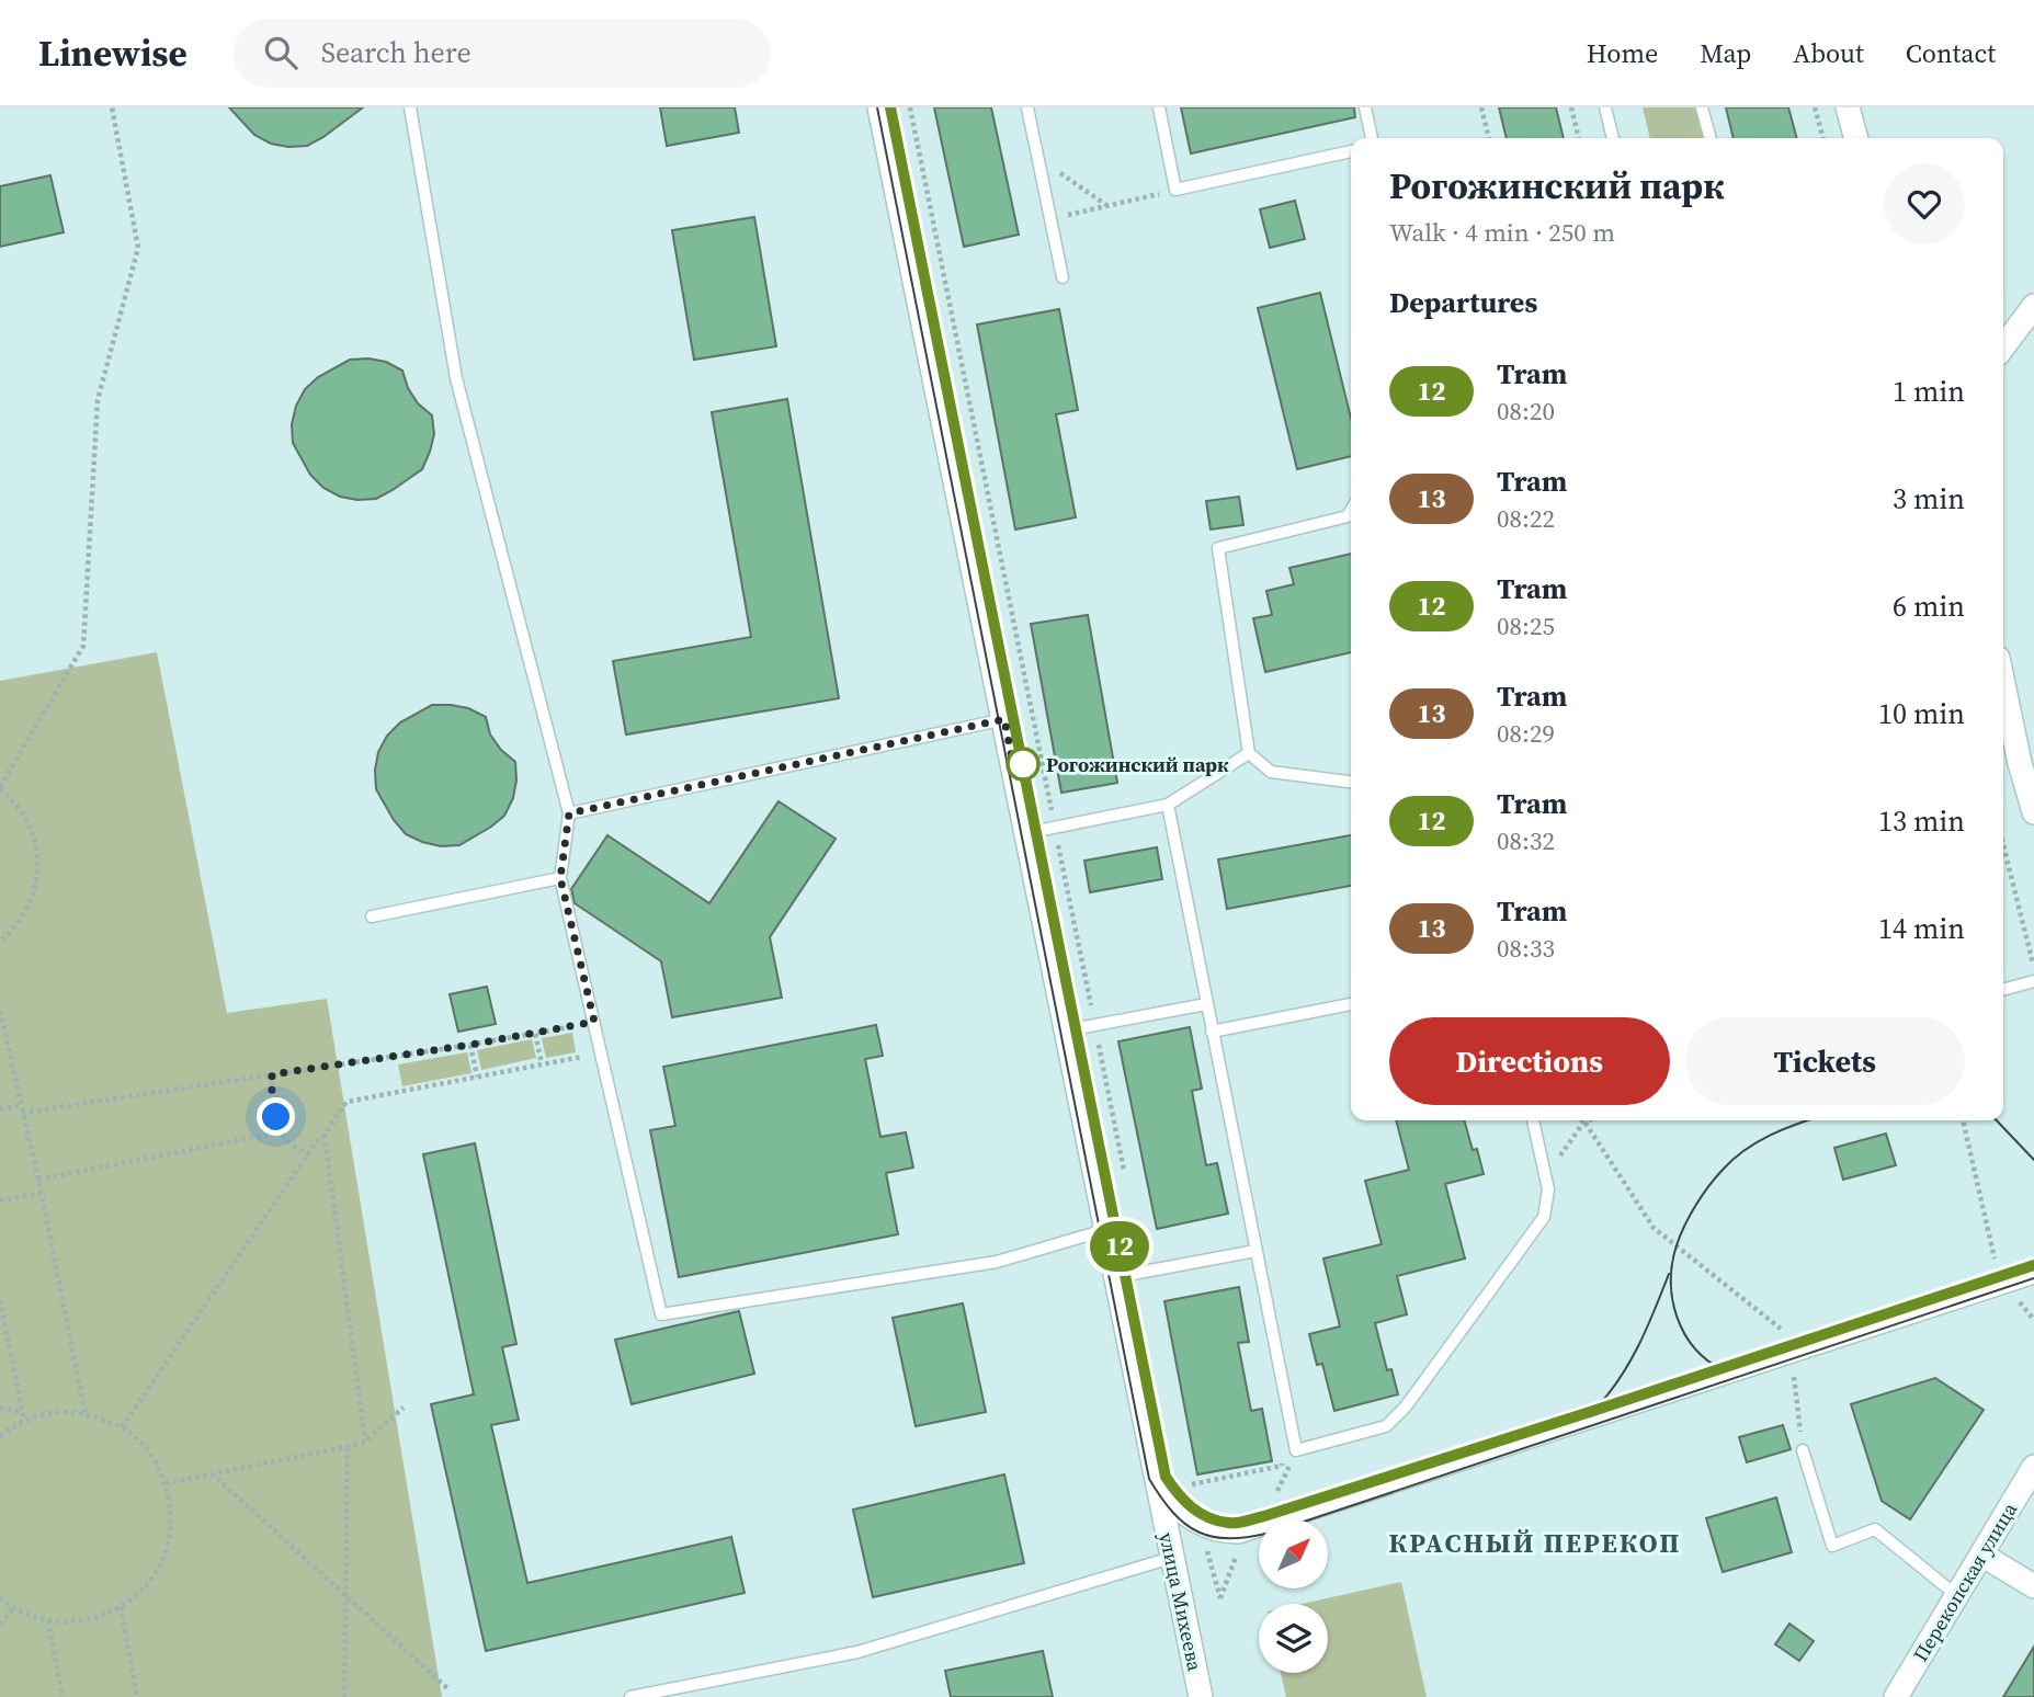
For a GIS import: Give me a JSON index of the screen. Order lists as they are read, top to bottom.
{
  "streets": {
    "street": ["Перекопская улица", "улица Михеева"]
  },
  "districts": ["КРАСНЫЙ ПЕРЕКОП"],
  "places": ["Рогожинский парк"],
  "lines": ["tram line 12"],
  "north": "top right",
  "page": {
    "header": "Linewise",
    "search": "Search here",
    "nav": [
      "Home",
      "Map",
      "About",
      "Contact"
    ],
    "on_map": "12",
    "heading": [
      ["Рогожинский парк", "Walk · 4 min · 250 m"],
      "Departures"
    ],
    "list": [
      {
        "mark": "12",
        "name": "Tram",
        "note": "08:20",
        "value": "1 min"
      },
      {
        "mark": "13",
        "name": "Tram",
        "note": "08:22",
        "value": "3 min"
      },
      {
        "mark": "12",
        "name": "Tram",
        "note": "08:25",
        "value": "6 min"
      },
      {
        "mark": "13",
        "name": "Tram",
        "note": "08:29",
        "value": "10 min"
      },
      {
        "mark": "12",
        "name": "Tram",
        "note": "08:32",
        "value": "13 min"
      },
      {
        "mark": "13",
        "name": "Tram",
        "note": "08:33",
        "value": "14 min"
      }
    ],
    "buttons": ["Directions", "Tickets"]
  }
}
